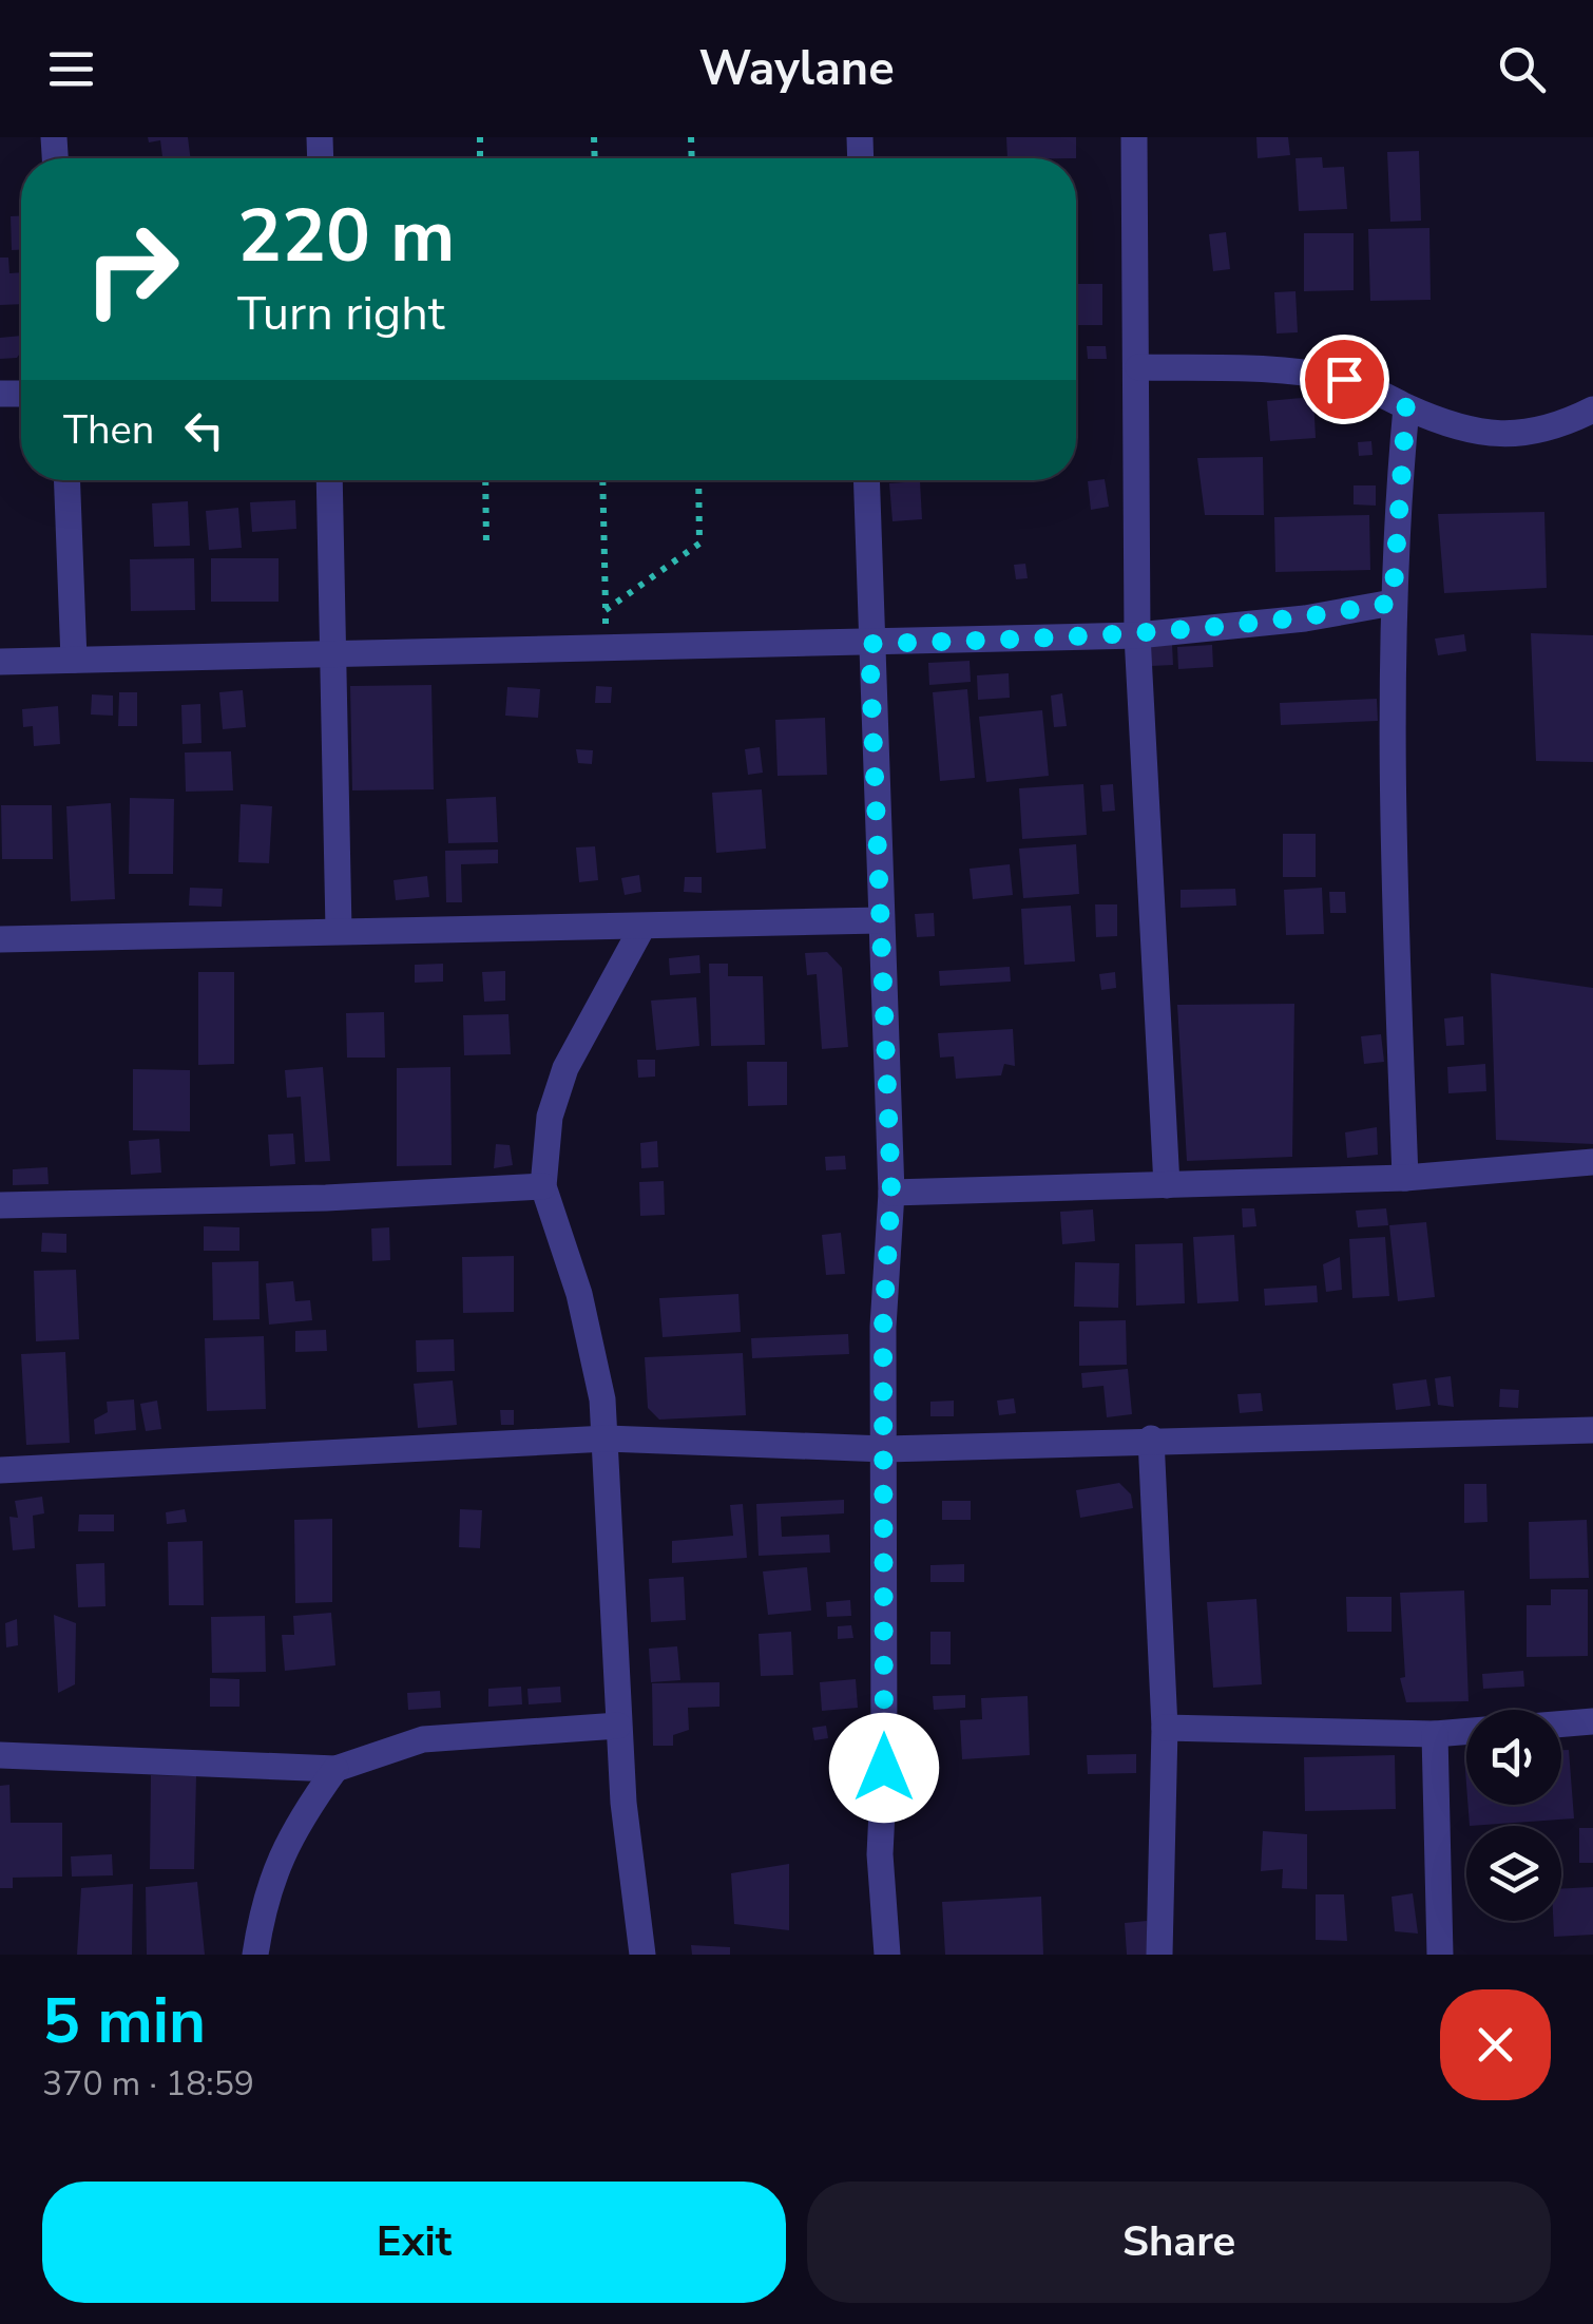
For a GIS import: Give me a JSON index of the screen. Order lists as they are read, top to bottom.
{
  "page": {
    "header": "Waylane",
    "turn": ["220 m", "Turn right"],
    "then": "Then",
    "heading": ["5 min", "370 m · 18:59"],
    "buttons": ["Exit", "Share"]
  }
}
